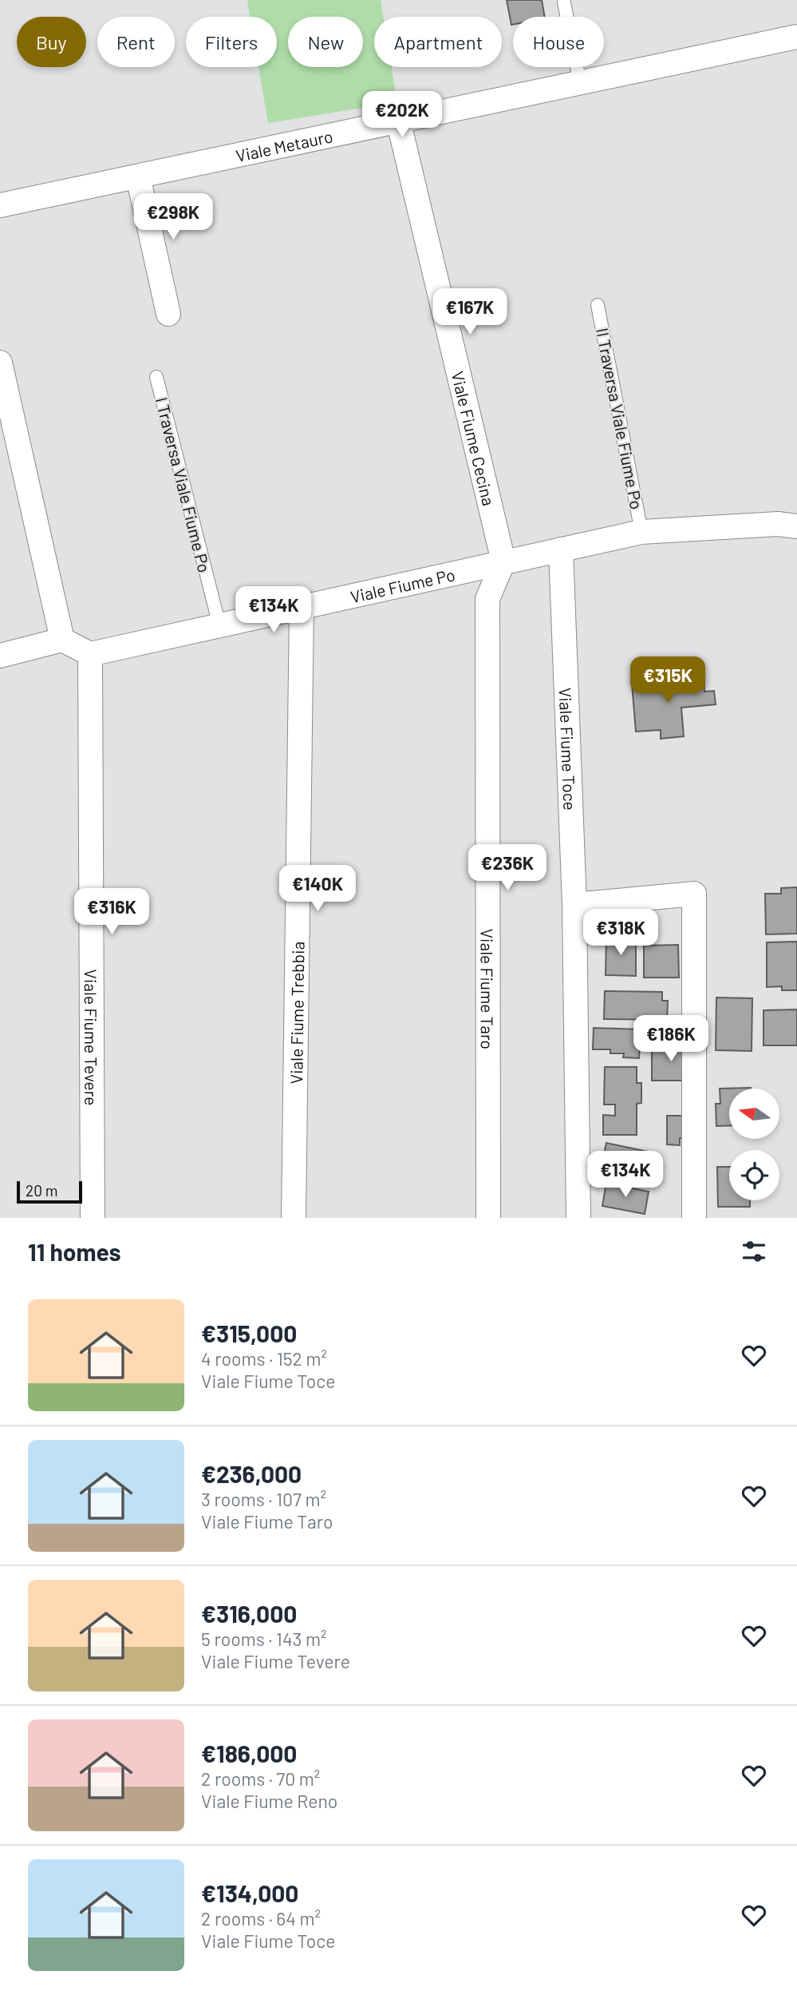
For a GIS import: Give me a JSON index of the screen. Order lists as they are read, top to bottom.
{
  "streets": {
    "street": [
      "Viale Metauro",
      "Viale Fiume Cecina",
      "Viale Fiume Po",
      "Viale Fiume Toce",
      "Viale Fiume Taro",
      "Viale Fiume Trebbia",
      "Viale Fiume Tevere"
    ],
    "lane": ["II Traversa Viale Fiume Po", "I Traversa Viale Fiume Po"]
  },
  "crossings": [
    ["Viale Metauro", "Viale Fiume Cecina"],
    ["II Traversa Viale Fiume Po", "Viale Fiume Po"],
    ["Viale Fiume Cecina", "Viale Fiume Po"],
    ["Viale Fiume Cecina", "Viale Fiume Taro"],
    ["I Traversa Viale Fiume Po", "Viale Fiume Po"],
    ["Viale Fiume Po", "Viale Fiume Toce"],
    ["Viale Fiume Po", "Viale Fiume Taro"],
    ["Viale Fiume Po", "Viale Fiume Trebbia"],
    ["Viale Fiume Po", "Viale Fiume Tevere"]
  ],
  "scale_bar": "20 m",
  "north": "left",
  "page": {
    "chip": [
      "Buy",
      "Rent",
      "Filters",
      "New",
      "Apartment",
      "House"
    ],
    "price": [
      "€202K",
      "€298K",
      "€167K",
      "€134K",
      "€315K",
      "€236K",
      "€140K",
      "€316K",
      "€318K",
      "€186K",
      "€134K"
    ],
    "scale": "20 m",
    "heading": "11 homes",
    "list": [
      {
        "name": "€315,000",
        "note": "4 rooms · 152 m² · Viale Fiume Toce"
      },
      {
        "name": "€236,000",
        "note": "3 rooms · 107 m² · Viale Fiume Taro"
      },
      {
        "name": "€316,000",
        "note": "5 rooms · 143 m² · Viale Fiume Tevere"
      },
      {
        "name": "€186,000",
        "note": "2 rooms · 70 m² · Viale Fiume Reno"
      },
      {
        "name": "€134,000",
        "note": "2 rooms · 64 m² · Viale Fiume Toce"
      }
    ]
  }
}
